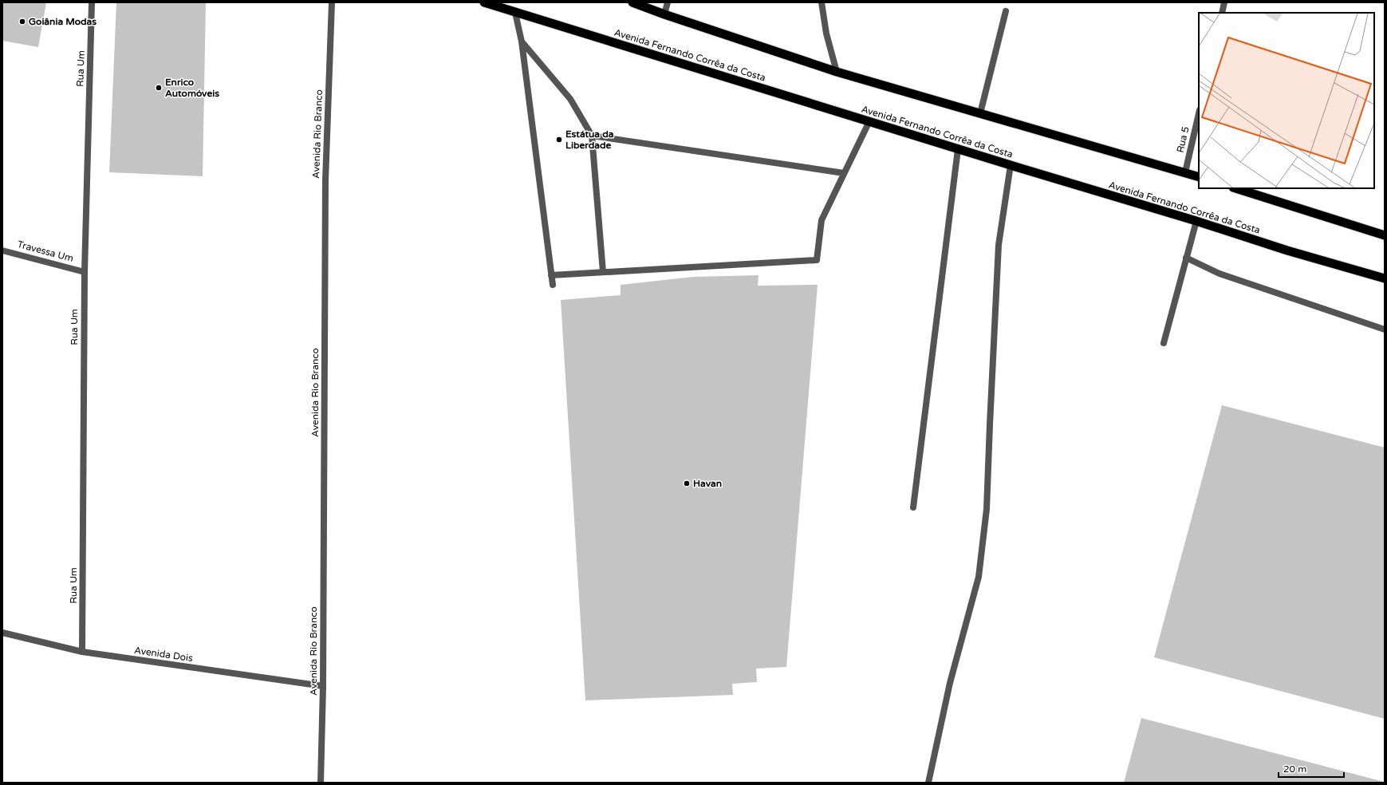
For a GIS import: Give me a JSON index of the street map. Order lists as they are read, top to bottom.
{
  "streets": {
    "highway": ["Avenida Fernando Corrêa da Costa"],
    "street": [
      "Rua Um",
      "Avenida Rio Branco",
      "Rua 5",
      "Travessa Um",
      "Avenida Dois"
    ]
  },
  "crossings": [
    ["Rua Um", "Travessa Um"],
    ["Rua Um", "Avenida Dois"],
    ["Avenida Rio Branco", "Avenida Dois"]
  ],
  "places": [
    "Goiânia Modas",
    "Enrico Automóveis",
    "Estátua da Liberdade",
    "Havan"
  ],
  "scale_bar": "20 m"
}
